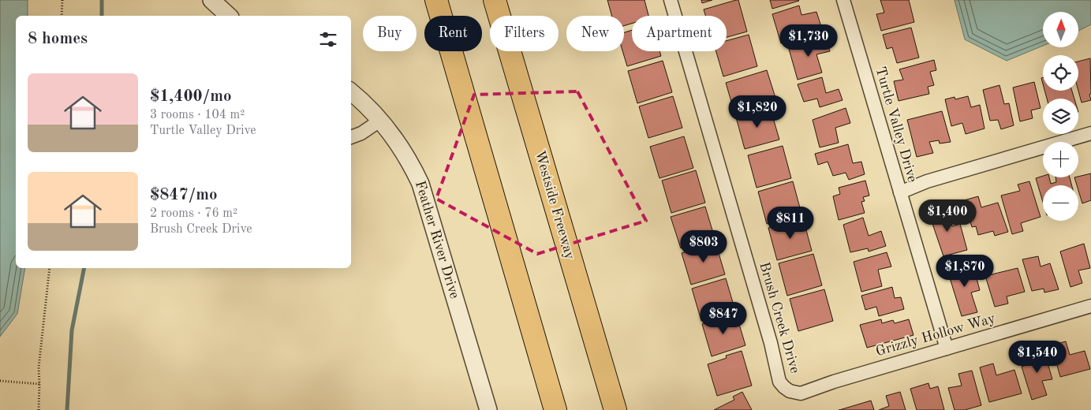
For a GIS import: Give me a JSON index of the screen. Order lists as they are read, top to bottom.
{
  "streets": {
    "highway": ["Westside Freeway"],
    "street": [
      "Turtle Valley Drive",
      "Feather River Drive",
      "Brush Creek Drive",
      "Grizzly Hollow Way"
    ]
  },
  "crossings": [
    ["Turtle Valley Drive", "Grizzly Hollow Way"],
    ["Brush Creek Drive", "Grizzly Hollow Way"]
  ],
  "north": "top",
  "page": {
    "map_buttons": ["+", "−"],
    "chip": [
      "Buy",
      "Rent",
      "Filters",
      "New",
      "Apartment"
    ],
    "heading": "8 homes",
    "price": [
      "$1,730",
      "$1,820",
      "$1,400",
      "$811",
      "$803",
      "$1,870",
      "$847",
      "$1,540"
    ],
    "list": [
      {
        "name": "$1,400/mo",
        "note": "3 rooms · 104 m² · Turtle Valley Drive"
      },
      {
        "name": "$847/mo",
        "note": "2 rooms · 76 m² · Brush Creek Drive"
      }
    ]
  }
}
